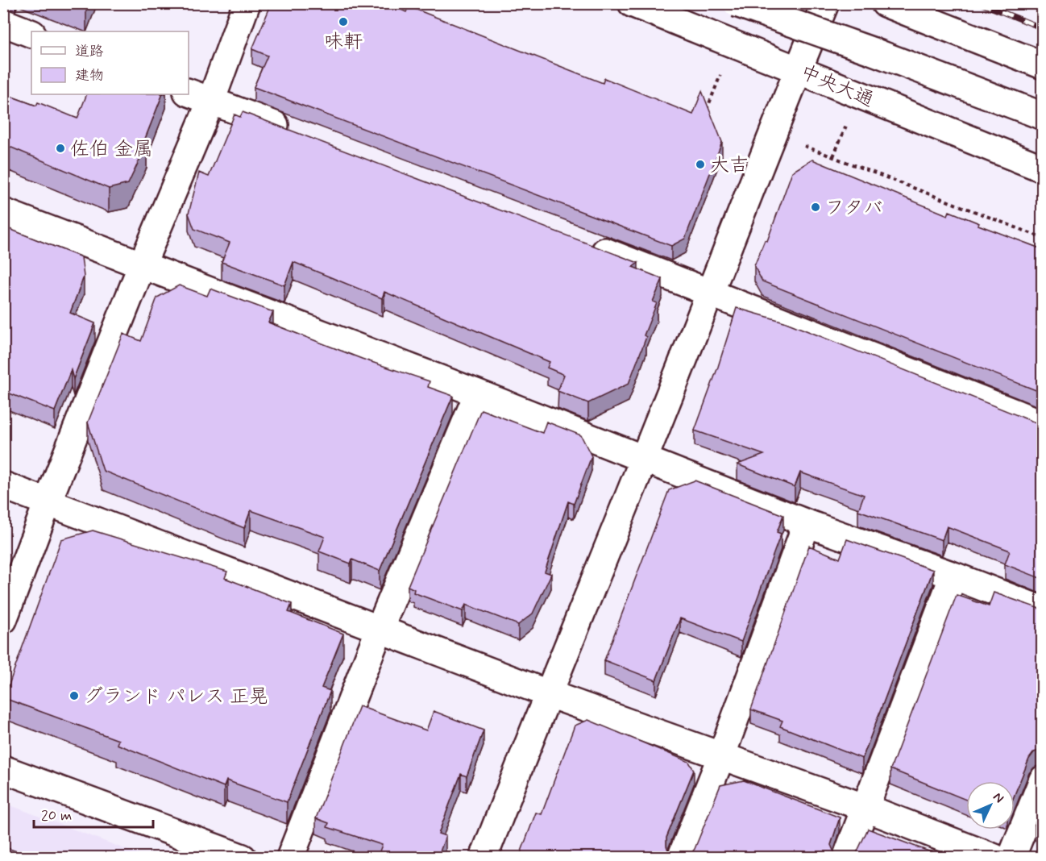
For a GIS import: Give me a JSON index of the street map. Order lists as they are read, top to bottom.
{
  "streets": {
    "main road": ["中央大通"]
  },
  "places": [
    "味軒",
    "佐伯 金属",
    "大吉",
    "フタバ",
    "グランド パレス 正晃"
  ],
  "legend": ["道路", "建物"],
  "scale_bar": "20 m",
  "north": "top right"
}
